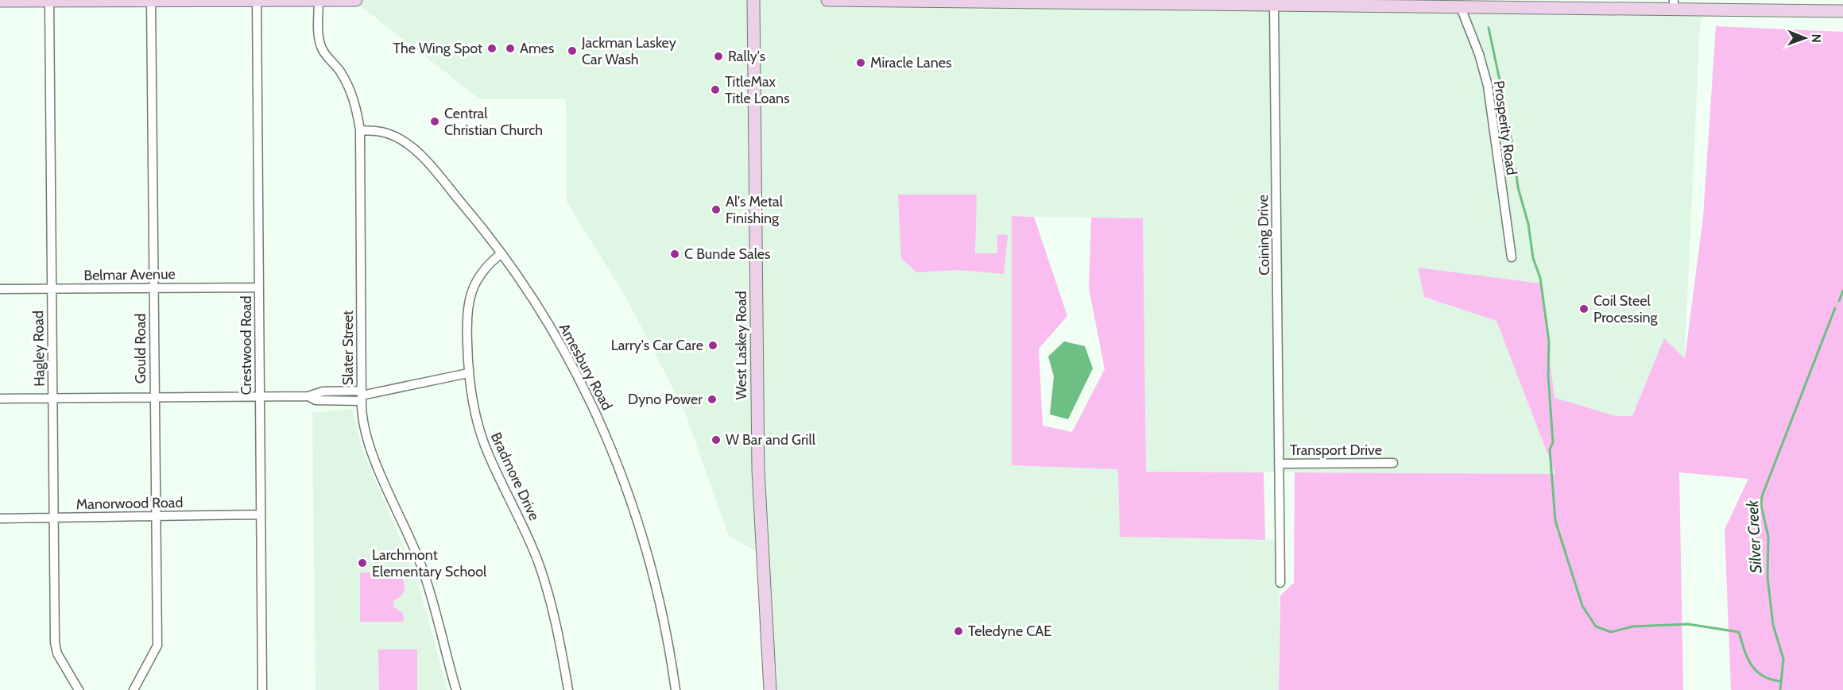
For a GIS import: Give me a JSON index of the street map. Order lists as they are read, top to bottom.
{
  "streets": {
    "main road": ["West Laskey Road"],
    "street": [
      "Prosperity Road",
      "Coining Drive",
      "Belmar Avenue",
      "Crestwood Road",
      "Slater Street",
      "Hagley Road",
      "Gould Road",
      "Amesbury Road",
      "Transport Drive",
      "Bradmore Drive",
      "Manorwood Road"
    ]
  },
  "crossings": [
    ["Coining Drive", "Transport Drive"],
    ["Belmar Avenue", "Crestwood Road"],
    ["Belmar Avenue", "Hagley Road"],
    ["Belmar Avenue", "Gould Road"],
    ["Crestwood Road", "Manorwood Road"],
    ["Slater Street", "Amesbury Road"],
    ["Hagley Road", "Manorwood Road"],
    ["Gould Road", "Manorwood Road"],
    ["Amesbury Road", "Bradmore Drive"]
  ],
  "water": ["Silver Creek"],
  "places": [
    "The Wing Spot",
    "Ames",
    "Jackman Laskey Car Wash",
    "Rally's",
    "Miracle Lanes",
    "TitleMax Title Loans",
    "Central Christian Church",
    "Al's Metal Finishing",
    "C Bunde Sales",
    "Coil Steel Processing",
    "Larry's Car Care",
    "Dyno Power",
    "W Bar and Grill",
    "Larchmont Elementary School",
    "Teledyne CAE"
  ],
  "north": "right"
}
